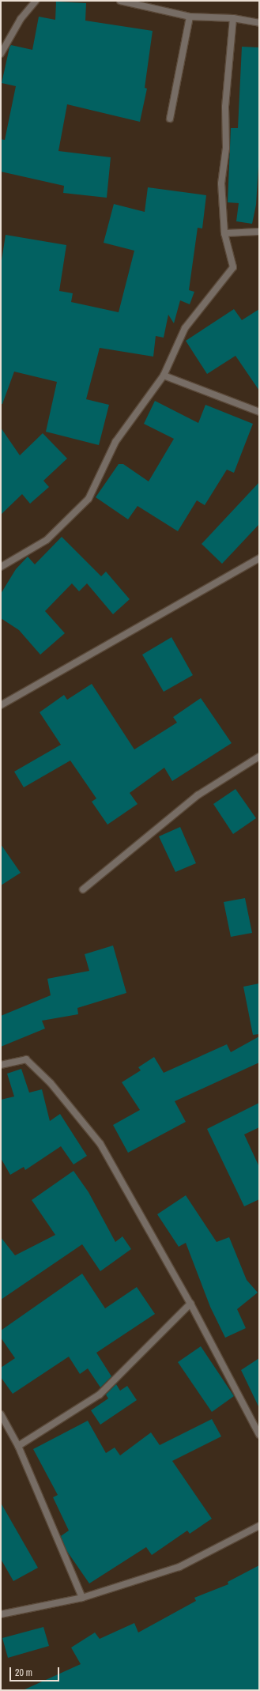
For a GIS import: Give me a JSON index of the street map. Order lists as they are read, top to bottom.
{
  "scale_bar": "20 m"
}
